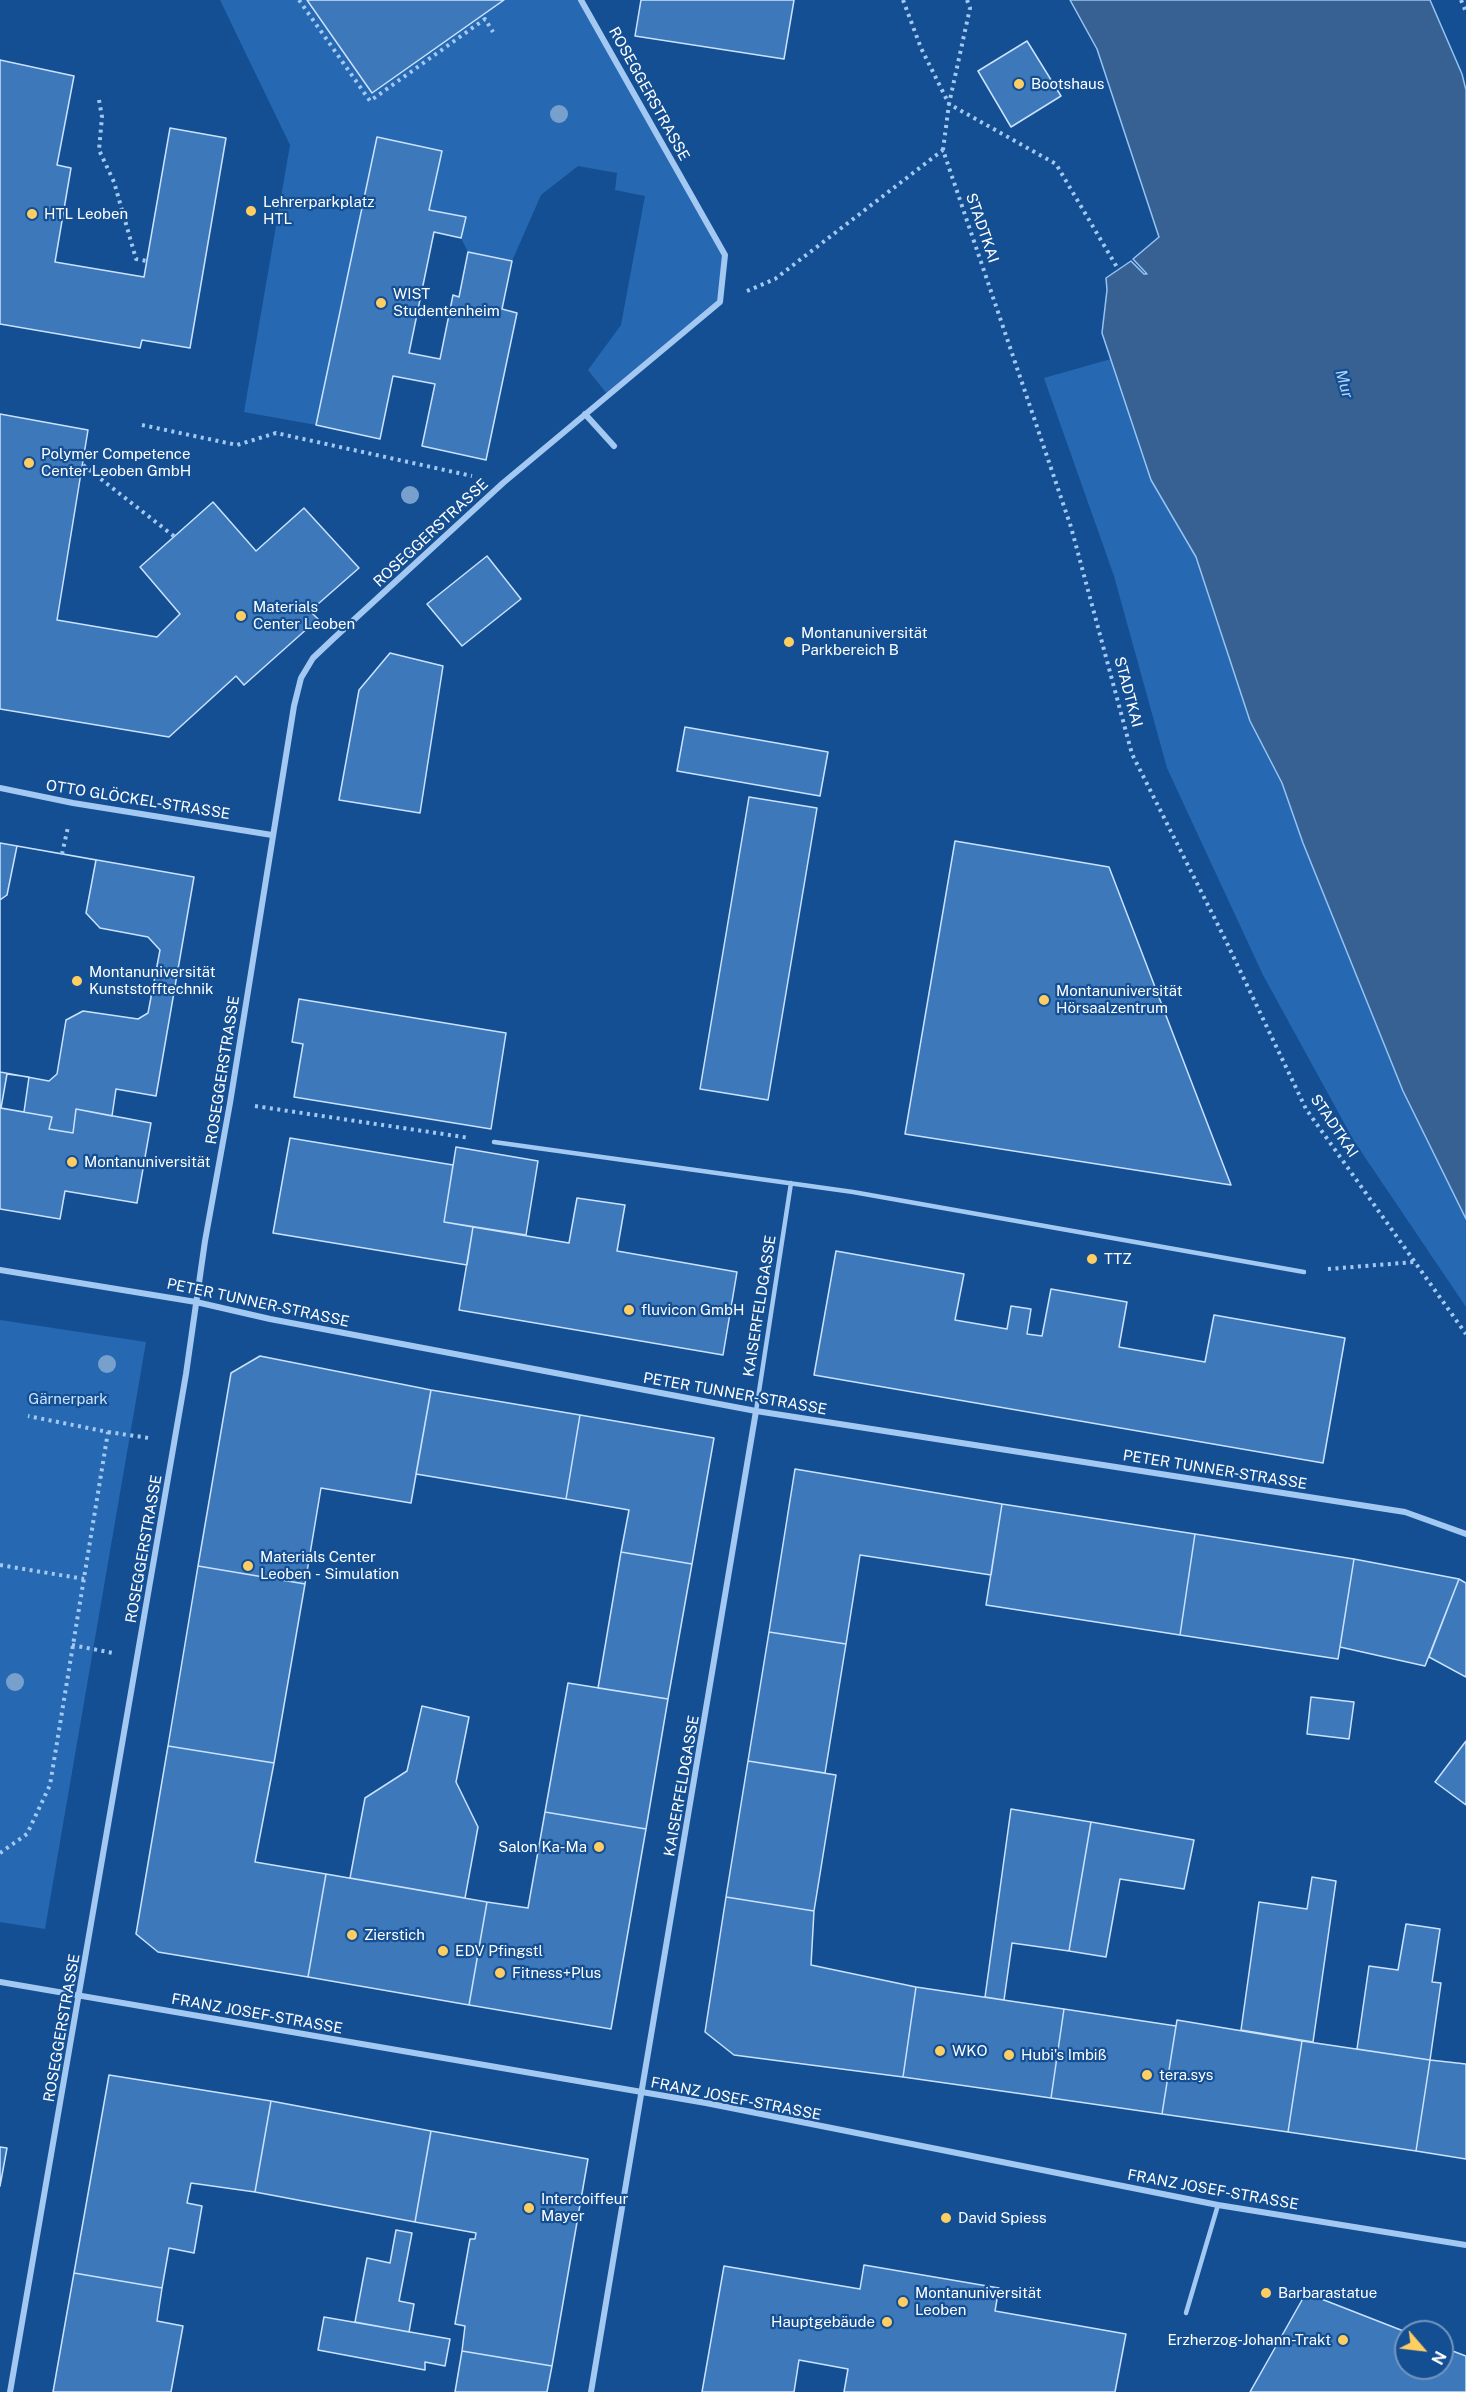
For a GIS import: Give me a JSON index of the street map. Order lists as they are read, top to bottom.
{
  "streets": {
    "street": [
      "ROSEGGERSTRASSE",
      "OTTO GLÖCKEL-STRASSE",
      "PETER TUNNER-STRASSE",
      "KAISERFELDGASSE",
      "FRANZ JOSEF-STRASSE"
    ],
    "path": ["STADTKAI"]
  },
  "crossings": [
    ["ROSEGGERSTRASSE", "OTTO GLÖCKEL-STRASSE"],
    ["ROSEGGERSTRASSE", "PETER TUNNER-STRASSE"],
    ["ROSEGGERSTRASSE", "FRANZ JOSEF-STRASSE"],
    ["PETER TUNNER-STRASSE", "KAISERFELDGASSE"],
    ["KAISERFELDGASSE", "FRANZ JOSEF-STRASSE"]
  ],
  "water": ["Mur"],
  "parks": ["Gärnerpark"],
  "places": [
    "Bootshaus",
    "Lehrerparkplatz HTL",
    "HTL Leoben",
    "WIST Studentenheim",
    "Polymer Competence Center Leoben GmbH",
    "Materials Center Leoben",
    "Montanuniversität Parkbereich B",
    "Montanuniversität Kunststofftechnik",
    "Montanuniversität Hörsaalzentrum",
    "Montanuniversität",
    "TTZ",
    "fluvicon GmbH",
    "Materials Center Leoben - Simulation",
    "Salon Ka-Ma",
    "Zierstich",
    "EDV Pfingstl",
    "Fitness+Plus",
    "WKO",
    "Hubi's Imbiß",
    "tera.sys",
    "Intercoiffeur Mayer",
    "David Spiess",
    "Barbarastatue",
    "Montanuniversität Leoben",
    "Hauptgebäude",
    "Erzherzog-Johann-Trakt"
  ],
  "north": "bottom right"
}
